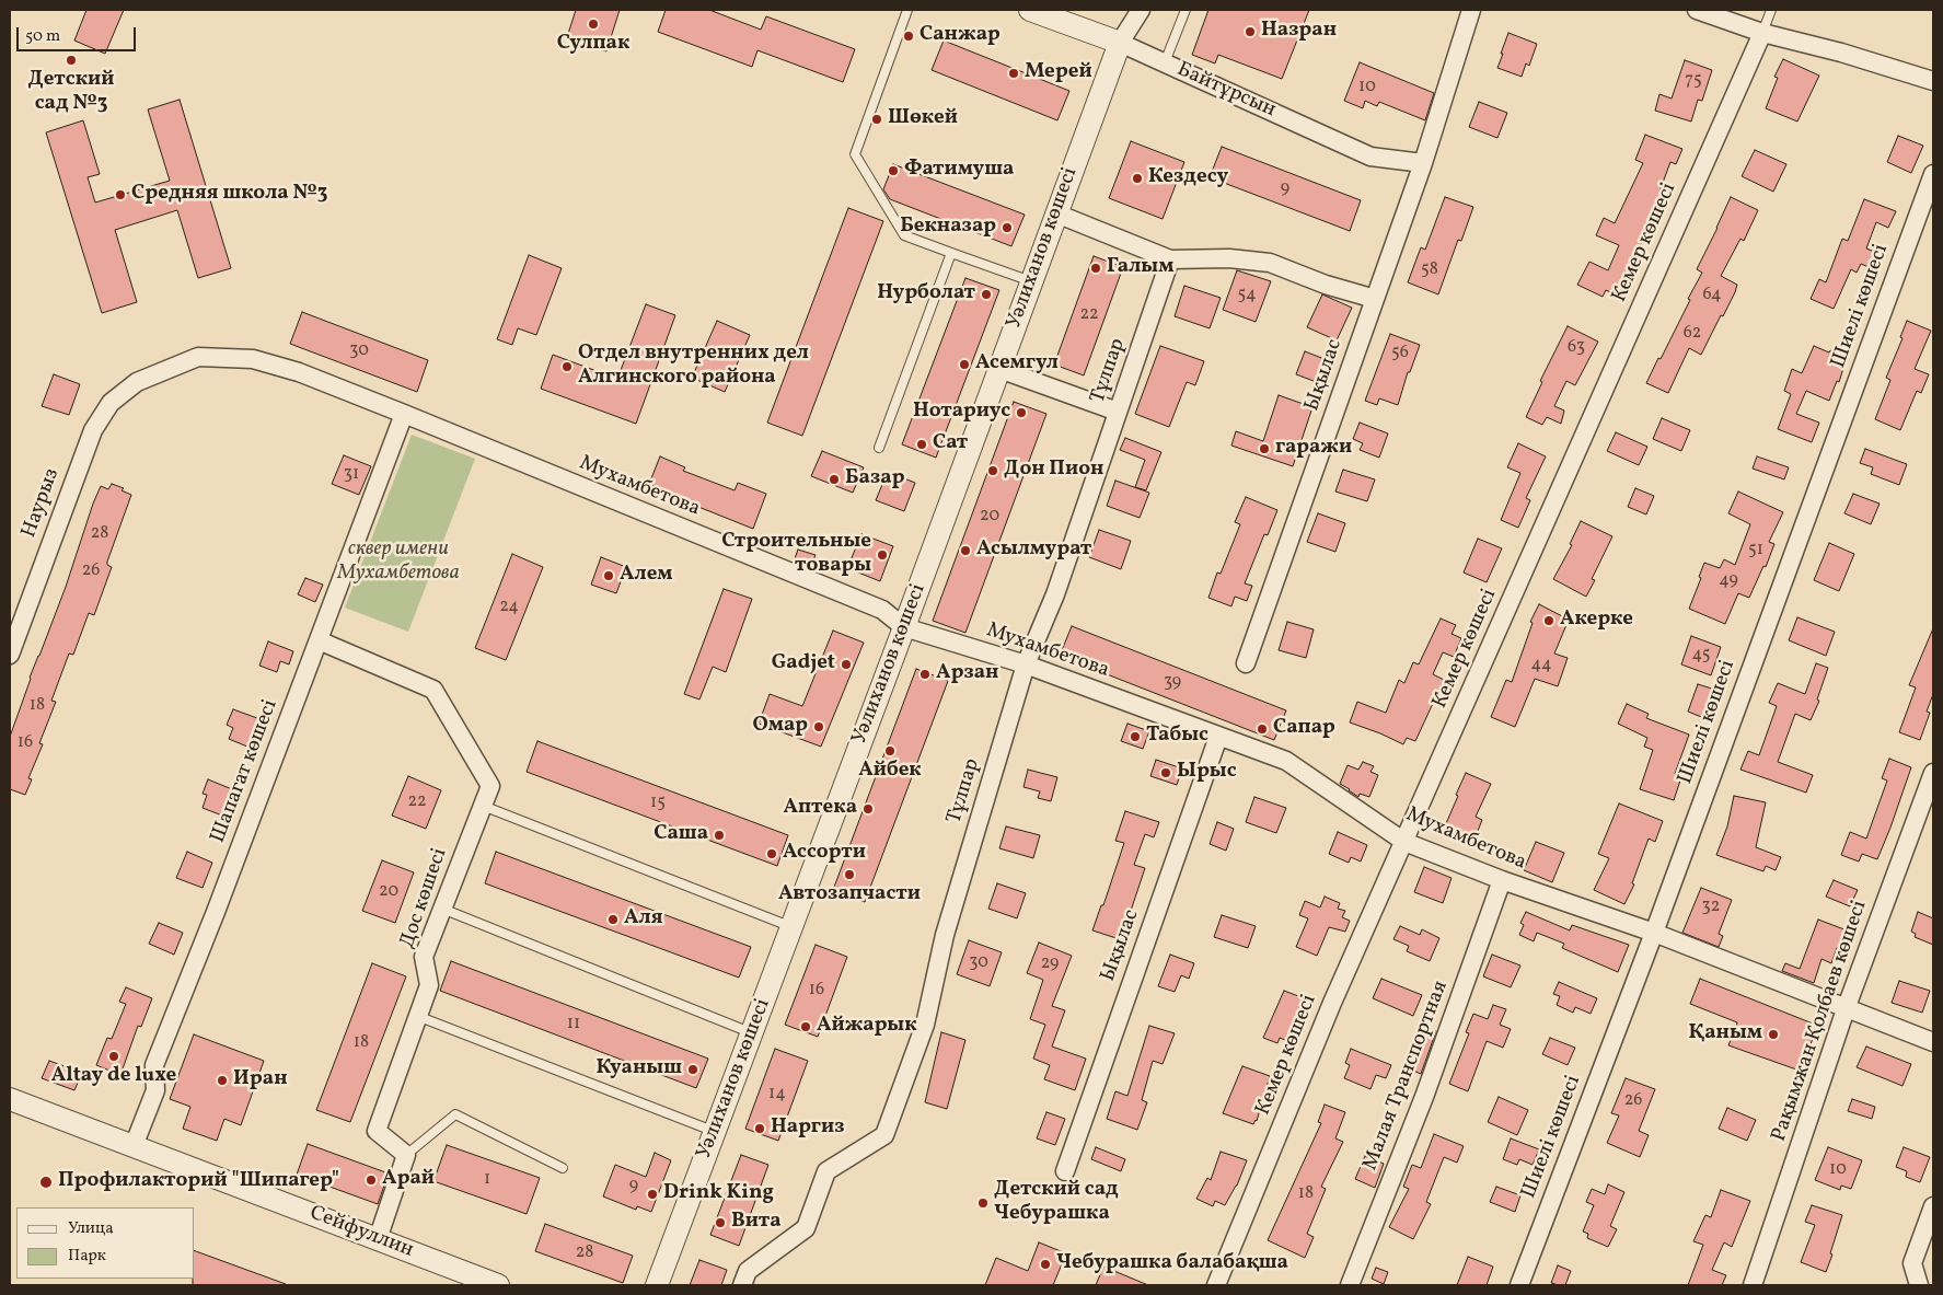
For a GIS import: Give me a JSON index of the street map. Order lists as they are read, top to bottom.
{
  "streets": {
    "street": [
      "Байтұрсын",
      "Кемер көшесі",
      "Уәлиханов көшесі",
      "Шиелі көшесі",
      "Тұлпар",
      "Ықылас",
      "Мухамбетова",
      "Наурыз",
      "Шапагат көшесі",
      "Дос көшесі",
      "Рақымжан Қолбаев көшесі",
      "Малая Транспортная",
      "Сейфуллин"
    ]
  },
  "crossings": [
    ["Байтұрсын", "Уәлиханов көшесі"],
    ["Байтұрсын", "Ықылас"],
    ["Кемер көшесі", "Мухамбетова"],
    ["Уәлиханов көшесі", "Мухамбетова"],
    ["Шиелі көшесі", "Мухамбетова"],
    ["Тұлпар", "Мухамбетова"],
    ["Ықылас", "Мухамбетова"],
    ["Мухамбетова", "Наурыз"],
    ["Мухамбетова", "Шапагат көшесі"],
    ["Мухамбетова", "Рақымжан Қолбаев көшесі"],
    ["Мухамбетова", "Малая Транспортная"],
    ["Шапагат көшесі", "Дос көшесі"],
    ["Шапагат көшесі", "Сейфуллин"]
  ],
  "parks": ["сквер имени Мухамбетова"],
  "places": [
    "Сулпак",
    "Назран",
    "Санжар",
    "Детский сад №3",
    "Мерей",
    "Шөкей",
    "Фатимуша",
    "Кездесу",
    "Средняя школа №3",
    "Бекназар",
    "Галым",
    "Нурболат",
    "Асемгул",
    "Отдел внутренних дел Алгинского района",
    "Нотариус",
    "Сат",
    "гаражи",
    "Дон Пион",
    "Базар",
    "Асылмурат",
    "Строительные товары",
    "Алем",
    "Акерке",
    "Gadjet",
    "Арзан",
    "Омар",
    "Сапар",
    "Табыс",
    "Айбек",
    "Ырыс",
    "Аптека",
    "Саша",
    "Ассорти",
    "Автозапчасти",
    "Аля",
    "Айжарык",
    "Қаным",
    "Altay de luxe",
    "Куаныш",
    "Иран",
    "Наргиз",
    "Арай",
    "Профилакторий \"Шипагер\"",
    "Drink King",
    "Детский сад Чебурашка",
    "Вита",
    "Чебурашка балабақша"
  ],
  "house_numbers": [
    "75",
    "10",
    "9",
    "58",
    "54",
    "64",
    "22",
    "62",
    "63",
    "30",
    "56",
    "31",
    "20",
    "28",
    "51",
    "26",
    "49",
    "24",
    "45",
    "44",
    "39",
    "18",
    "16",
    "22",
    "15",
    "20",
    "32",
    "30",
    "29",
    "16",
    "11",
    "18",
    "14",
    "26",
    "10",
    "1",
    "9",
    "18",
    "28"
  ],
  "legend": ["Улица", "Парк"],
  "scale_bar": "50 m"
}
